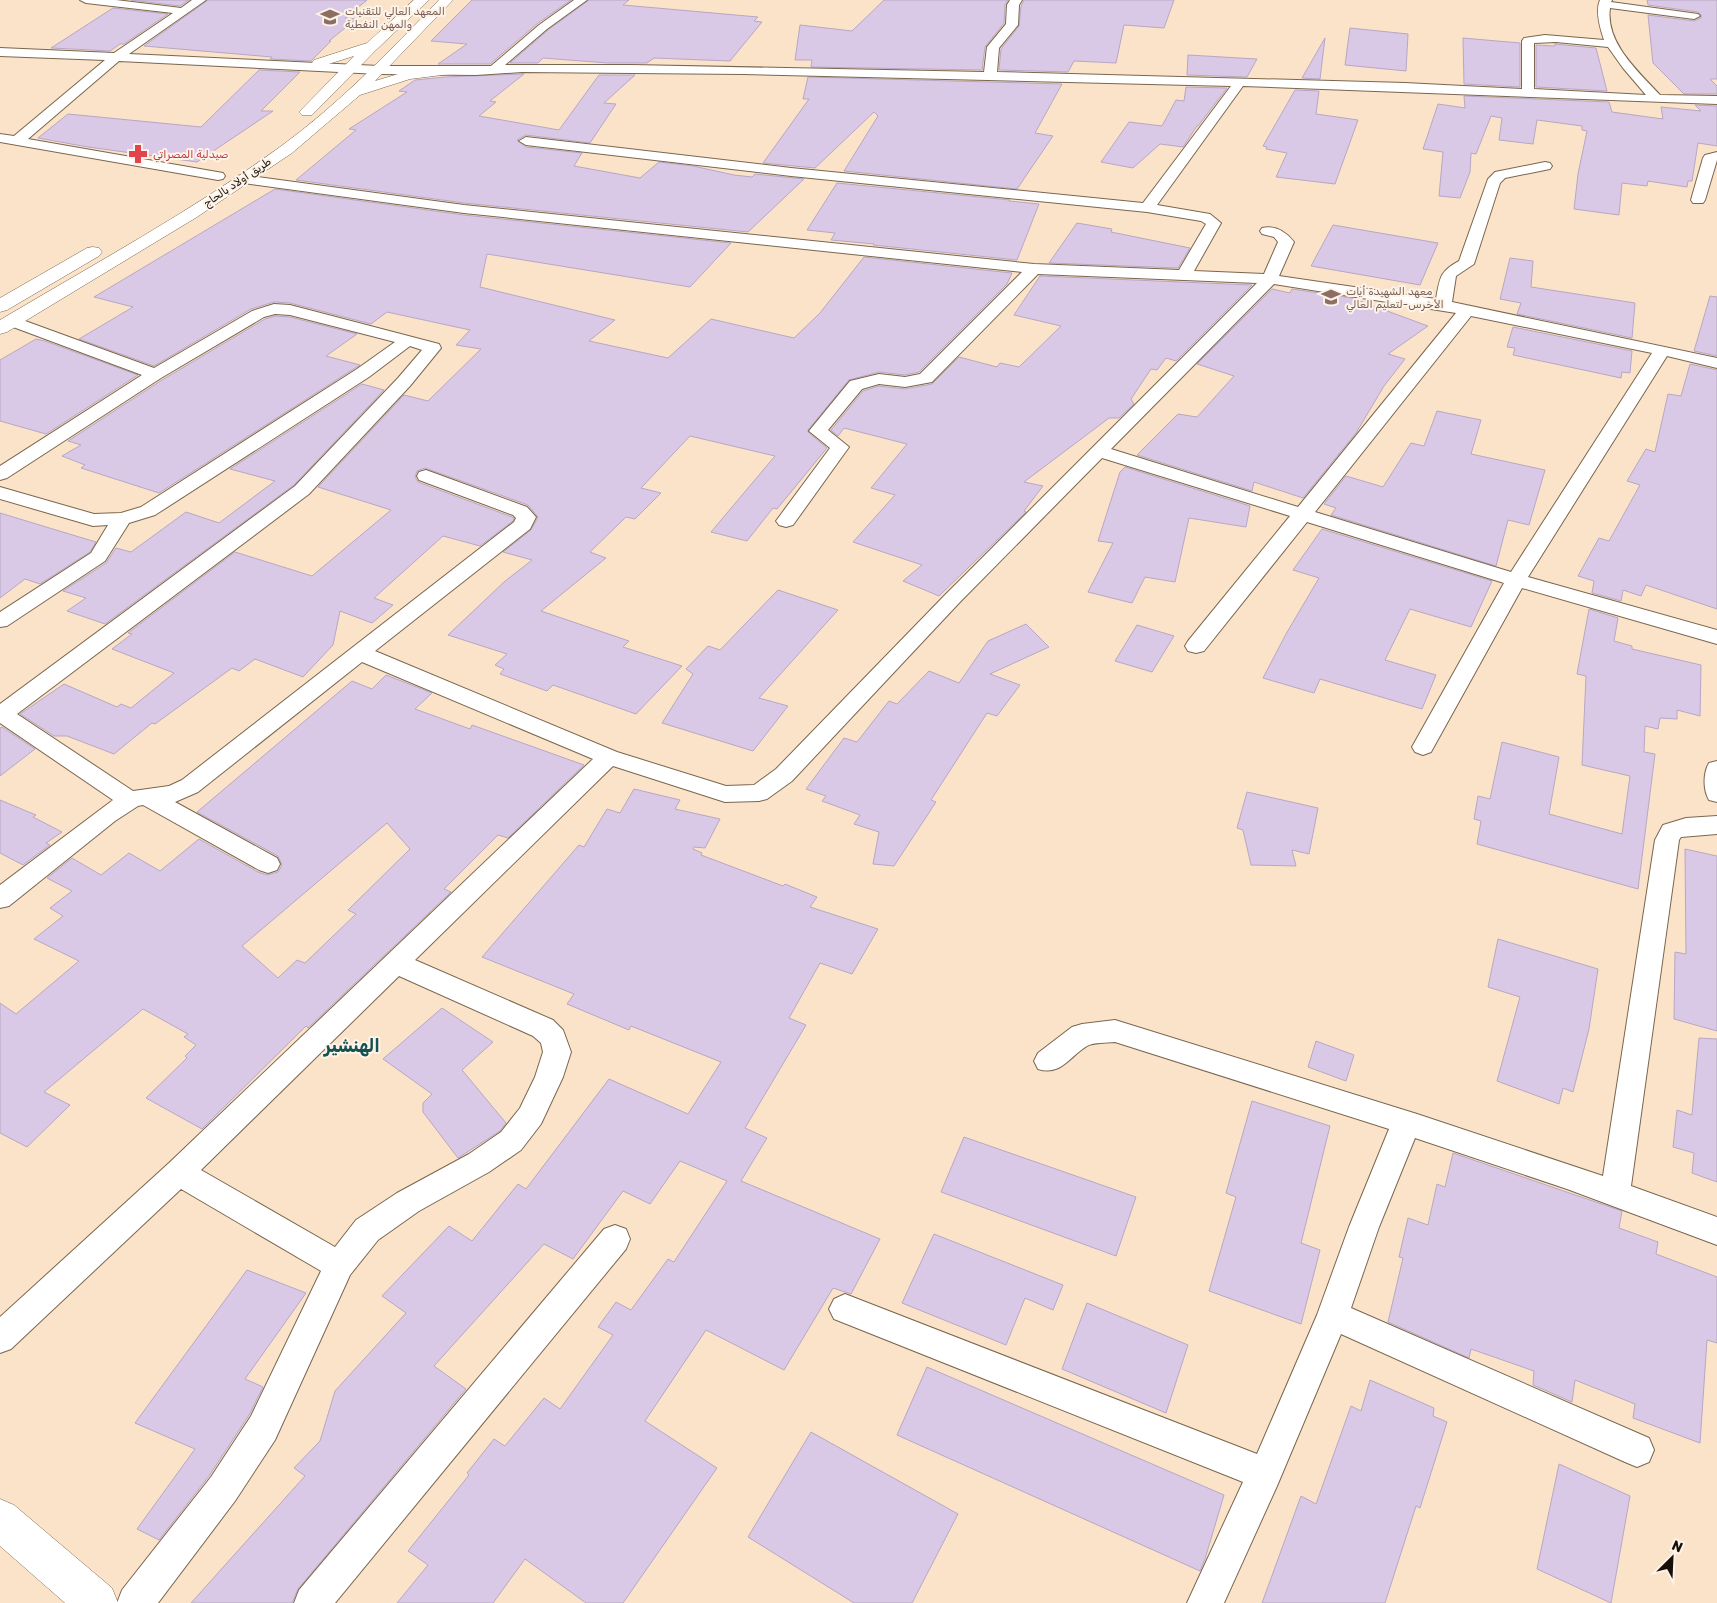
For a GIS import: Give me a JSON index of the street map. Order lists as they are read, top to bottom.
{
  "streets": {
    "main road": ["طريق أولاد بالحاج"]
  },
  "districts": ["الهنشير"],
  "places": {
    "school or university": ["المعهد العالي للتقنيات والمهن النفطية", "معهد الشهيدة أيات الأخرس-لتعليم العالي"],
    "pharmacy": ["صيدلية المصراتي"]
  },
  "north": "top right"
}
